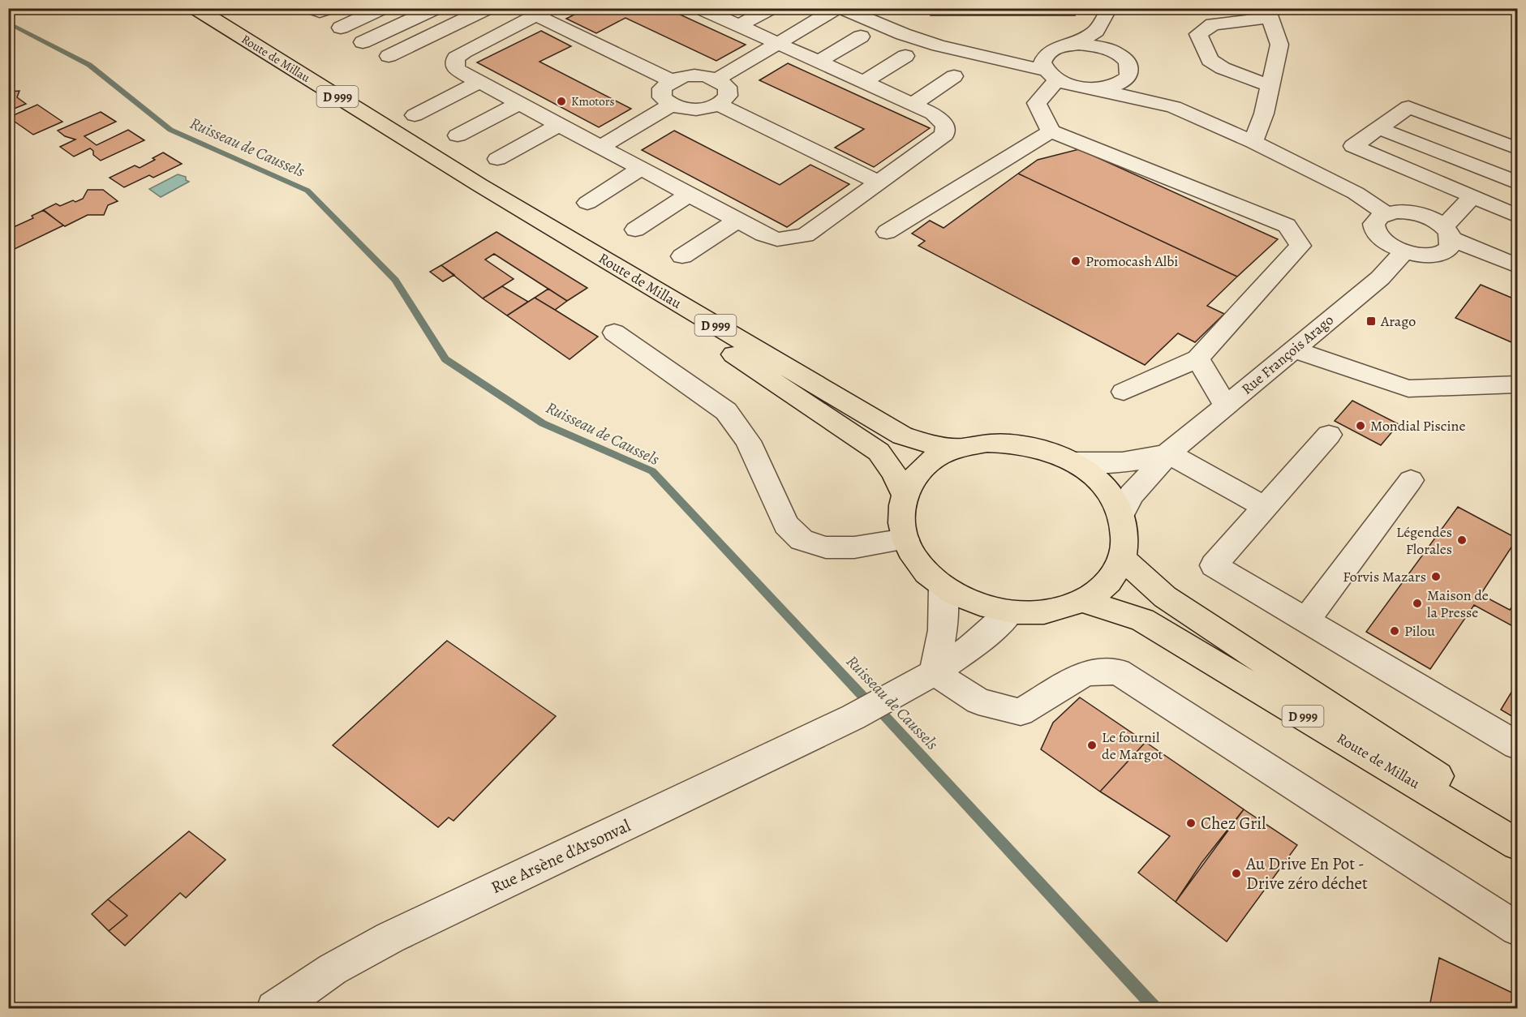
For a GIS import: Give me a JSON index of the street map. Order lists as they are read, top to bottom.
{
  "streets": {
    "main road": ["Route de Millau", "D 999"],
    "street": ["Rue François Arago", "Rue Arsène d'Arsonval"]
  },
  "water": ["Ruisseau de Caussels"],
  "places": {
    "other": [
      "Kmotors",
      "Promocash Albi",
      "Mondial Piscine",
      "Légendes Florales",
      "Forvis Mazars",
      "Maison de la Presse",
      "Pilou",
      "Le fournil de Margot",
      "Chez Gril",
      "Au Drive En Pot - Drive zéro déchet"
    ],
    "transit": ["Arago"]
  }
}
